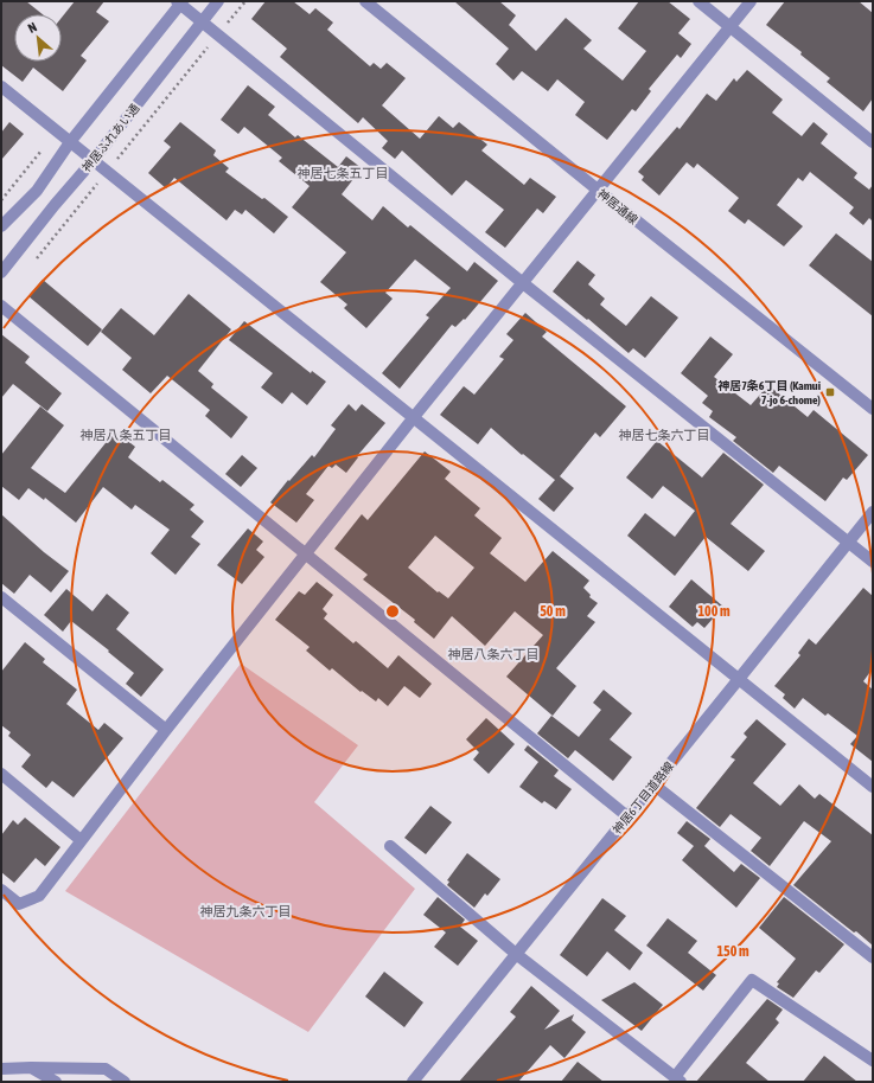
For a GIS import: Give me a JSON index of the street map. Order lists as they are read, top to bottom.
{
  "streets": {
    "street": ["神居ふれあい通", "神居通線", "神居6丁目道路線"]
  },
  "districts": [
    "神居七条五丁目",
    "神居八条五丁目",
    "神居七条六丁目",
    "神居八条六丁目",
    "神居九条六丁目"
  ],
  "places": {
    "transit": ["神居7条6丁目 (Kamui 7-jo 6-chome)"]
  },
  "north": "top left",
  "rings": ["50 m", "100 m", "150 m"]
}
